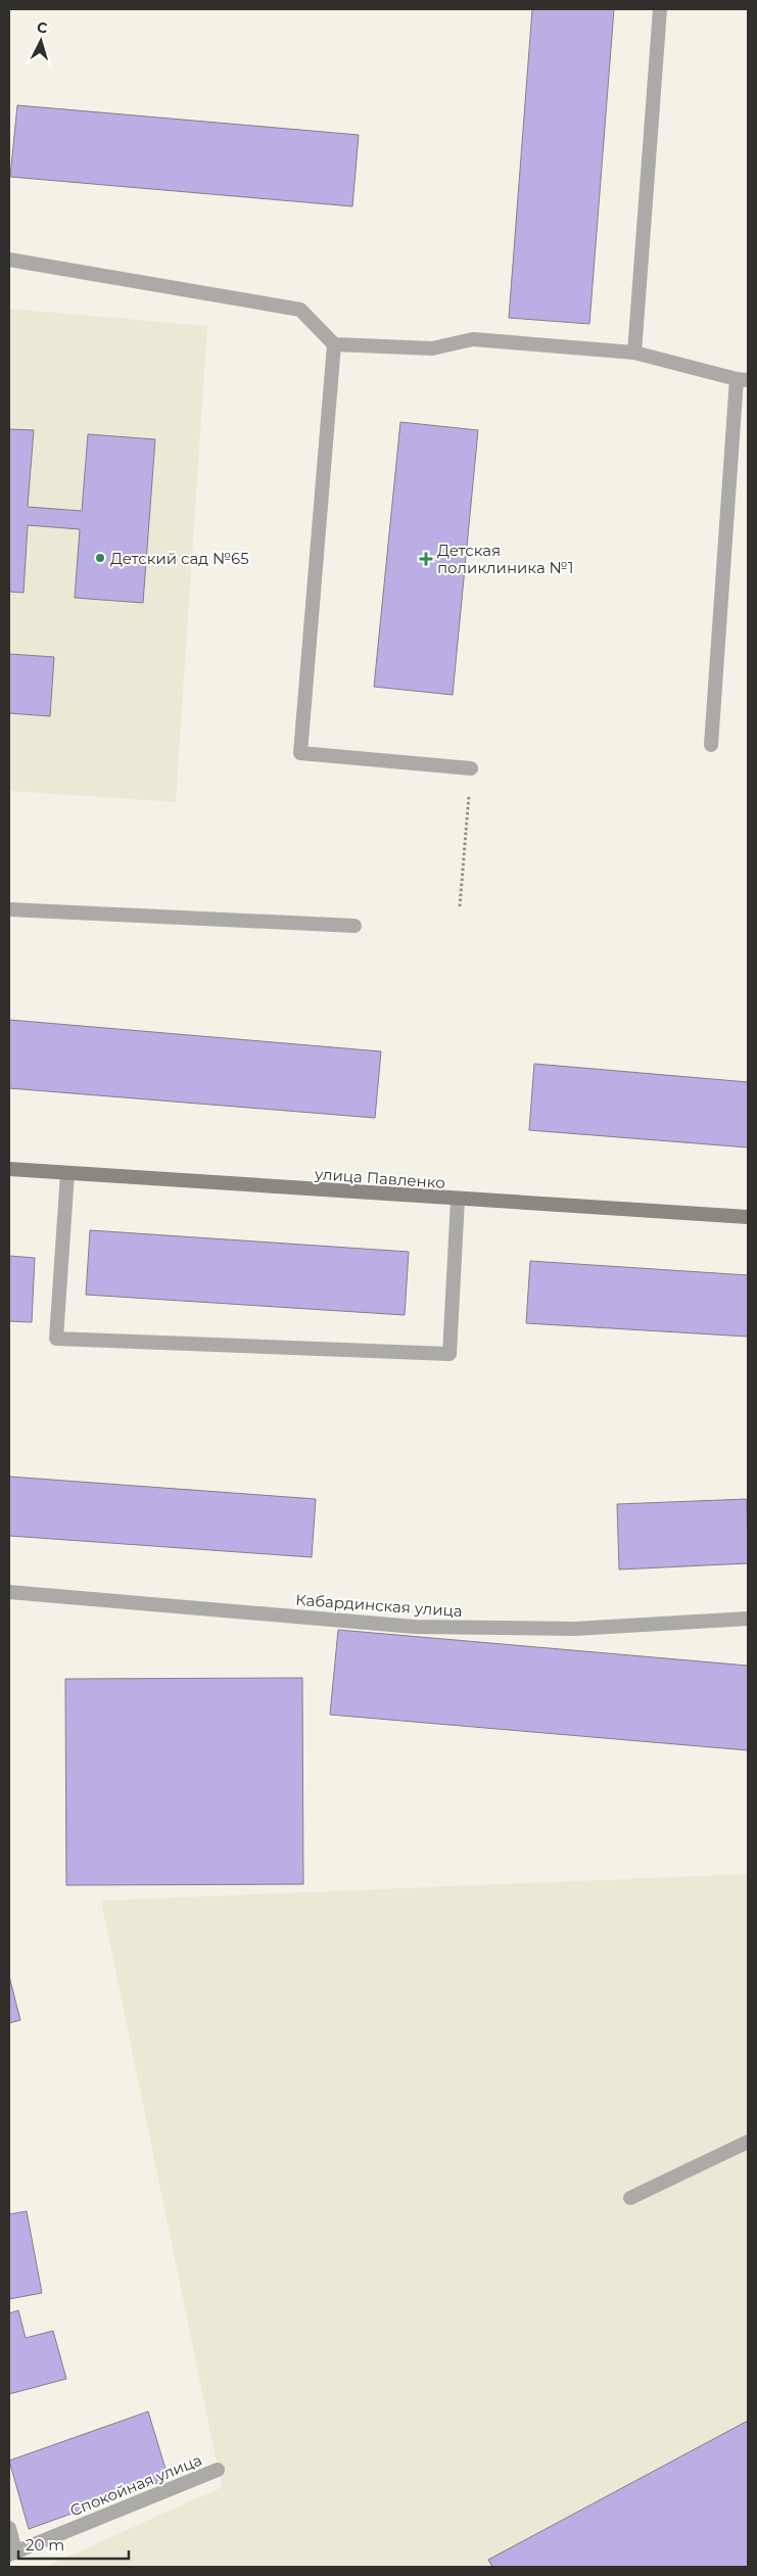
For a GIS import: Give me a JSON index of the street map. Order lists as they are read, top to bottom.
{
  "streets": {
    "main road": ["улица Павленко"],
    "street": ["Кабардинская улица", "Спокойная улица"]
  },
  "places": {
    "other": ["Детский сад №65"],
    "health": ["Детская поликлиника №1"]
  },
  "scale_bar": "20 m",
  "north": "top"
}
